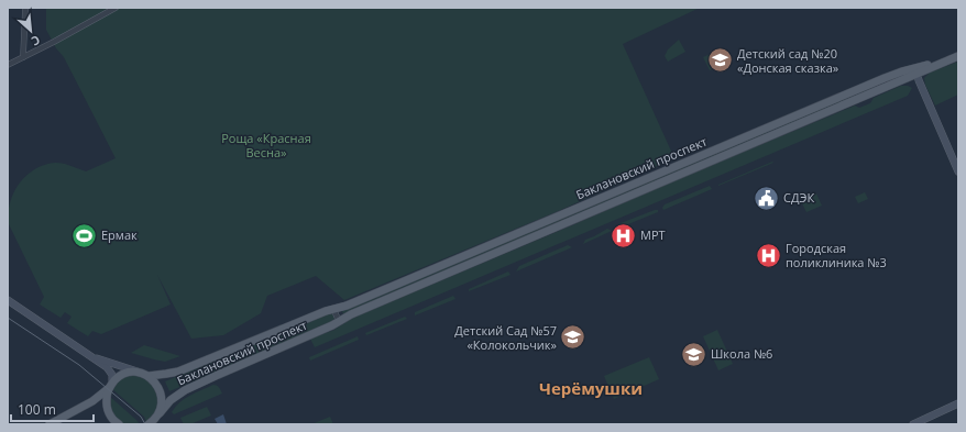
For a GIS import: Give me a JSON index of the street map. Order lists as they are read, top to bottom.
{
  "streets": {
    "main road": ["Баклановский проспект"]
  },
  "districts": ["Черёмушки"],
  "parks": ["Роща «Красная Весна»"],
  "places": {
    "school or university": ["Детский сад №20 «Донская сказка»", "Детский Сад №57 «Колокольчик»", "Школа №6"],
    "public building": ["СДЭК"],
    "sports": ["Ермак"],
    "hospital": ["МРТ", "Городская поликлиника №3"]
  },
  "scale_bar": "100 m",
  "north": "bottom right"
}
